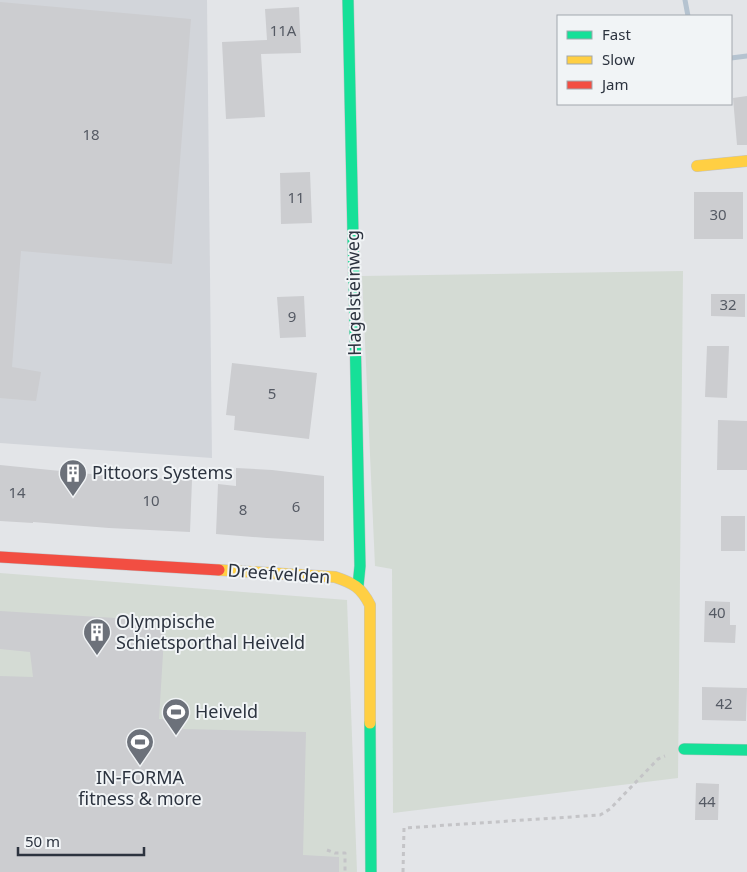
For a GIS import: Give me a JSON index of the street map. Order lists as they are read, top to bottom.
{
  "streets": {
    "street": ["Hagelsteinweg", "Dreefvelden"]
  },
  "crossings": [
    ["Hagelsteinweg", "Dreefvelden"]
  ],
  "places": {
    "building": ["Pittoors Systems", "Olympische Schietsporthal Heiveld"],
    "sports": ["Heiveld", "IN-FORMA fitness & more"]
  },
  "house_numbers": [
    "11A",
    "18",
    "11",
    "30",
    "32",
    "9",
    "5",
    "14",
    "10",
    "6",
    "8",
    "40",
    "42",
    "44"
  ],
  "legend": ["Fast", "Slow", "Jam"],
  "scale_bar": "50 m"
}
